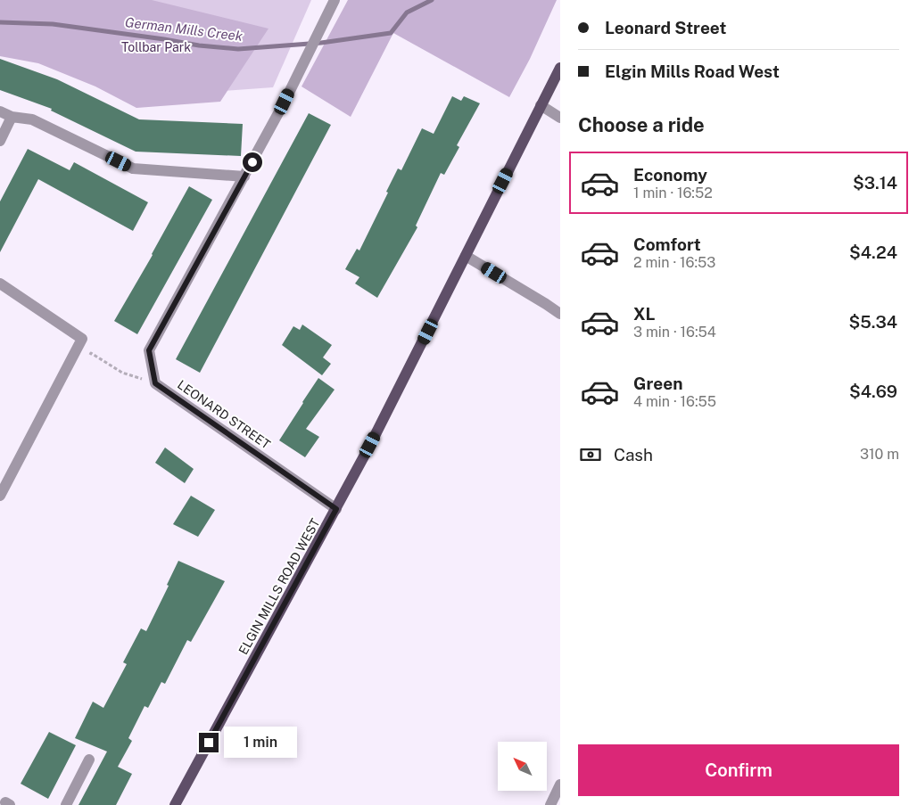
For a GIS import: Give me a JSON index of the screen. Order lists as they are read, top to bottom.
{
  "streets": {
    "main road": ["ELGIN MILLS ROAD WEST"],
    "street": ["LEONARD STREET"]
  },
  "crossings": [
    ["LEONARD STREET", "ELGIN MILLS ROAD WEST"]
  ],
  "water": ["German Mills Creek"],
  "parks": ["Tollbar Park"],
  "north": "top left",
  "page": {
    "banner": ["Leonard Street", "Elgin Mills Road West"],
    "heading": "Choose a ride",
    "list": [
      {
        "name": "Economy",
        "note": "1 min · 16:52",
        "value": "$3.14"
      },
      {
        "name": "Comfort",
        "note": "2 min · 16:53",
        "value": "$4.24"
      },
      {
        "name": "XL",
        "note": "3 min · 16:54",
        "value": "$5.34"
      },
      {
        "name": "Green",
        "note": "4 min · 16:55",
        "value": "$4.69"
      }
    ],
    "pay": ["Cash", "310 m"],
    "bubble": "1 min",
    "buttons": "Confirm"
  }
}
